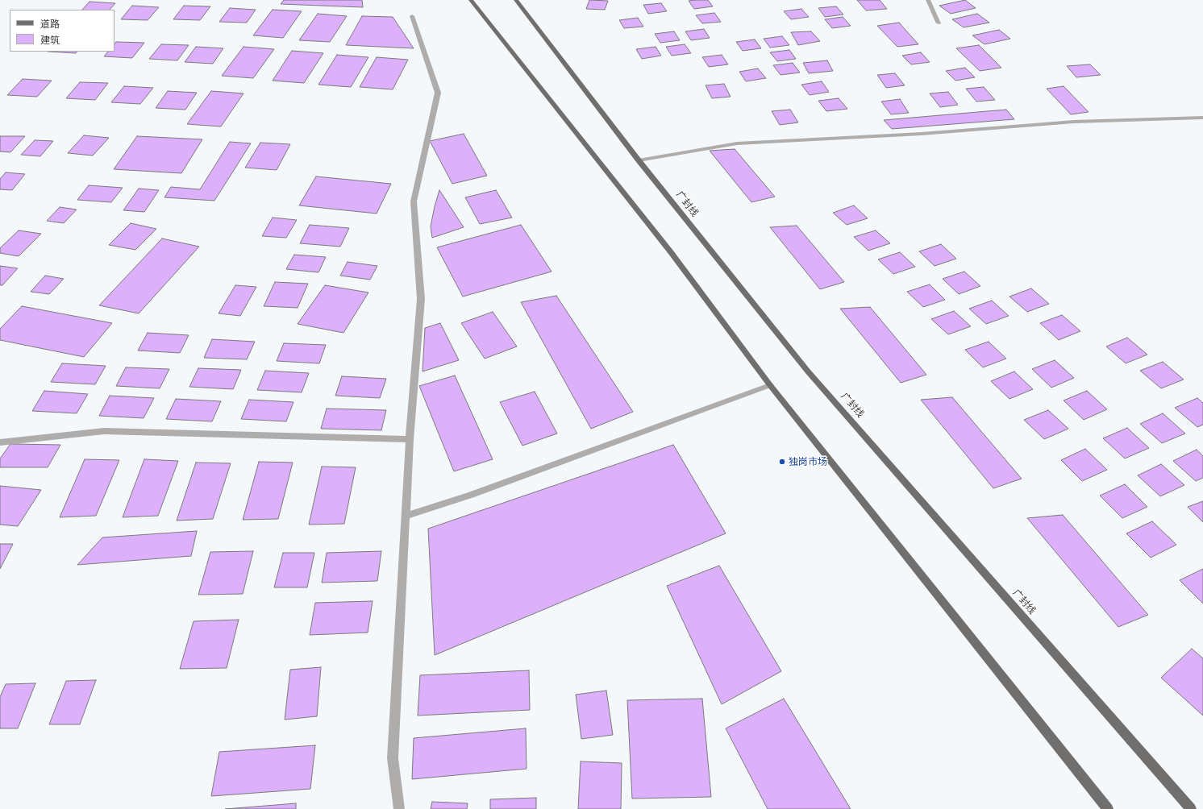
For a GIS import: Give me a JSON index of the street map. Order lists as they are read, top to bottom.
{
  "streets": {
    "main road": ["广封线"]
  },
  "places": ["独岗市场"],
  "legend": ["道路", "建筑"]
}
